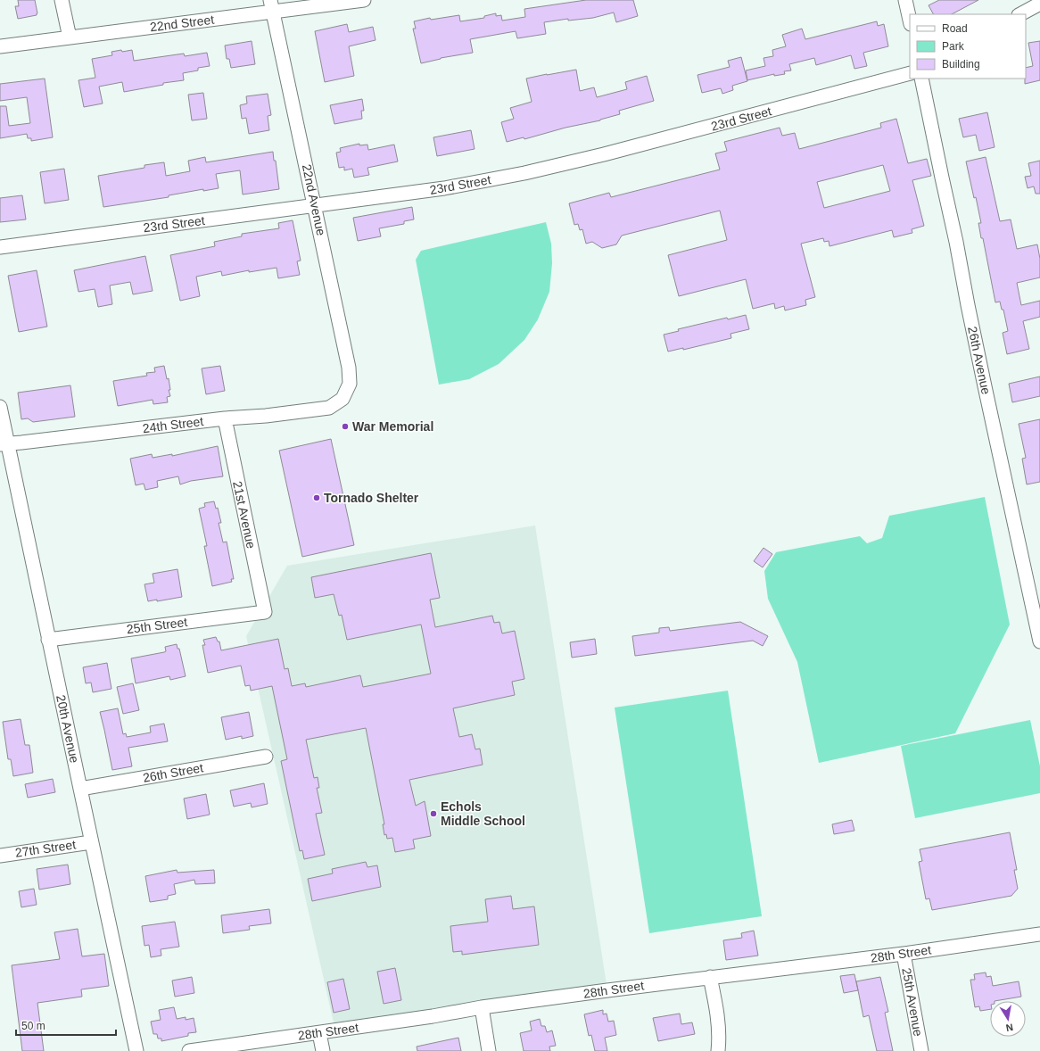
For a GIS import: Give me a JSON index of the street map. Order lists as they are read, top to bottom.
{
  "streets": {
    "street": [
      "22nd Street",
      "23rd Street",
      "22nd Avenue",
      "26th Avenue",
      "24th Street",
      "21st Avenue",
      "25th Street",
      "20th Avenue",
      "26th Street",
      "27th Street",
      "28th Street",
      "25th Avenue"
    ]
  },
  "crossings": [
    ["22nd Street", "22nd Avenue"],
    ["23rd Street", "22nd Avenue"],
    ["22nd Avenue", "24th Street"],
    ["24th Street", "21st Avenue"],
    ["24th Street", "20th Avenue"],
    ["21st Avenue", "25th Street"],
    ["25th Street", "20th Avenue"],
    ["20th Avenue", "26th Street"],
    ["20th Avenue", "27th Street"],
    ["28th Street", "25th Avenue"]
  ],
  "places": ["War Memorial", "Tornado Shelter", "Echols Middle School"],
  "legend": ["Road", "Park", "Building"],
  "scale_bar": "50 m",
  "north": "bottom"
}
